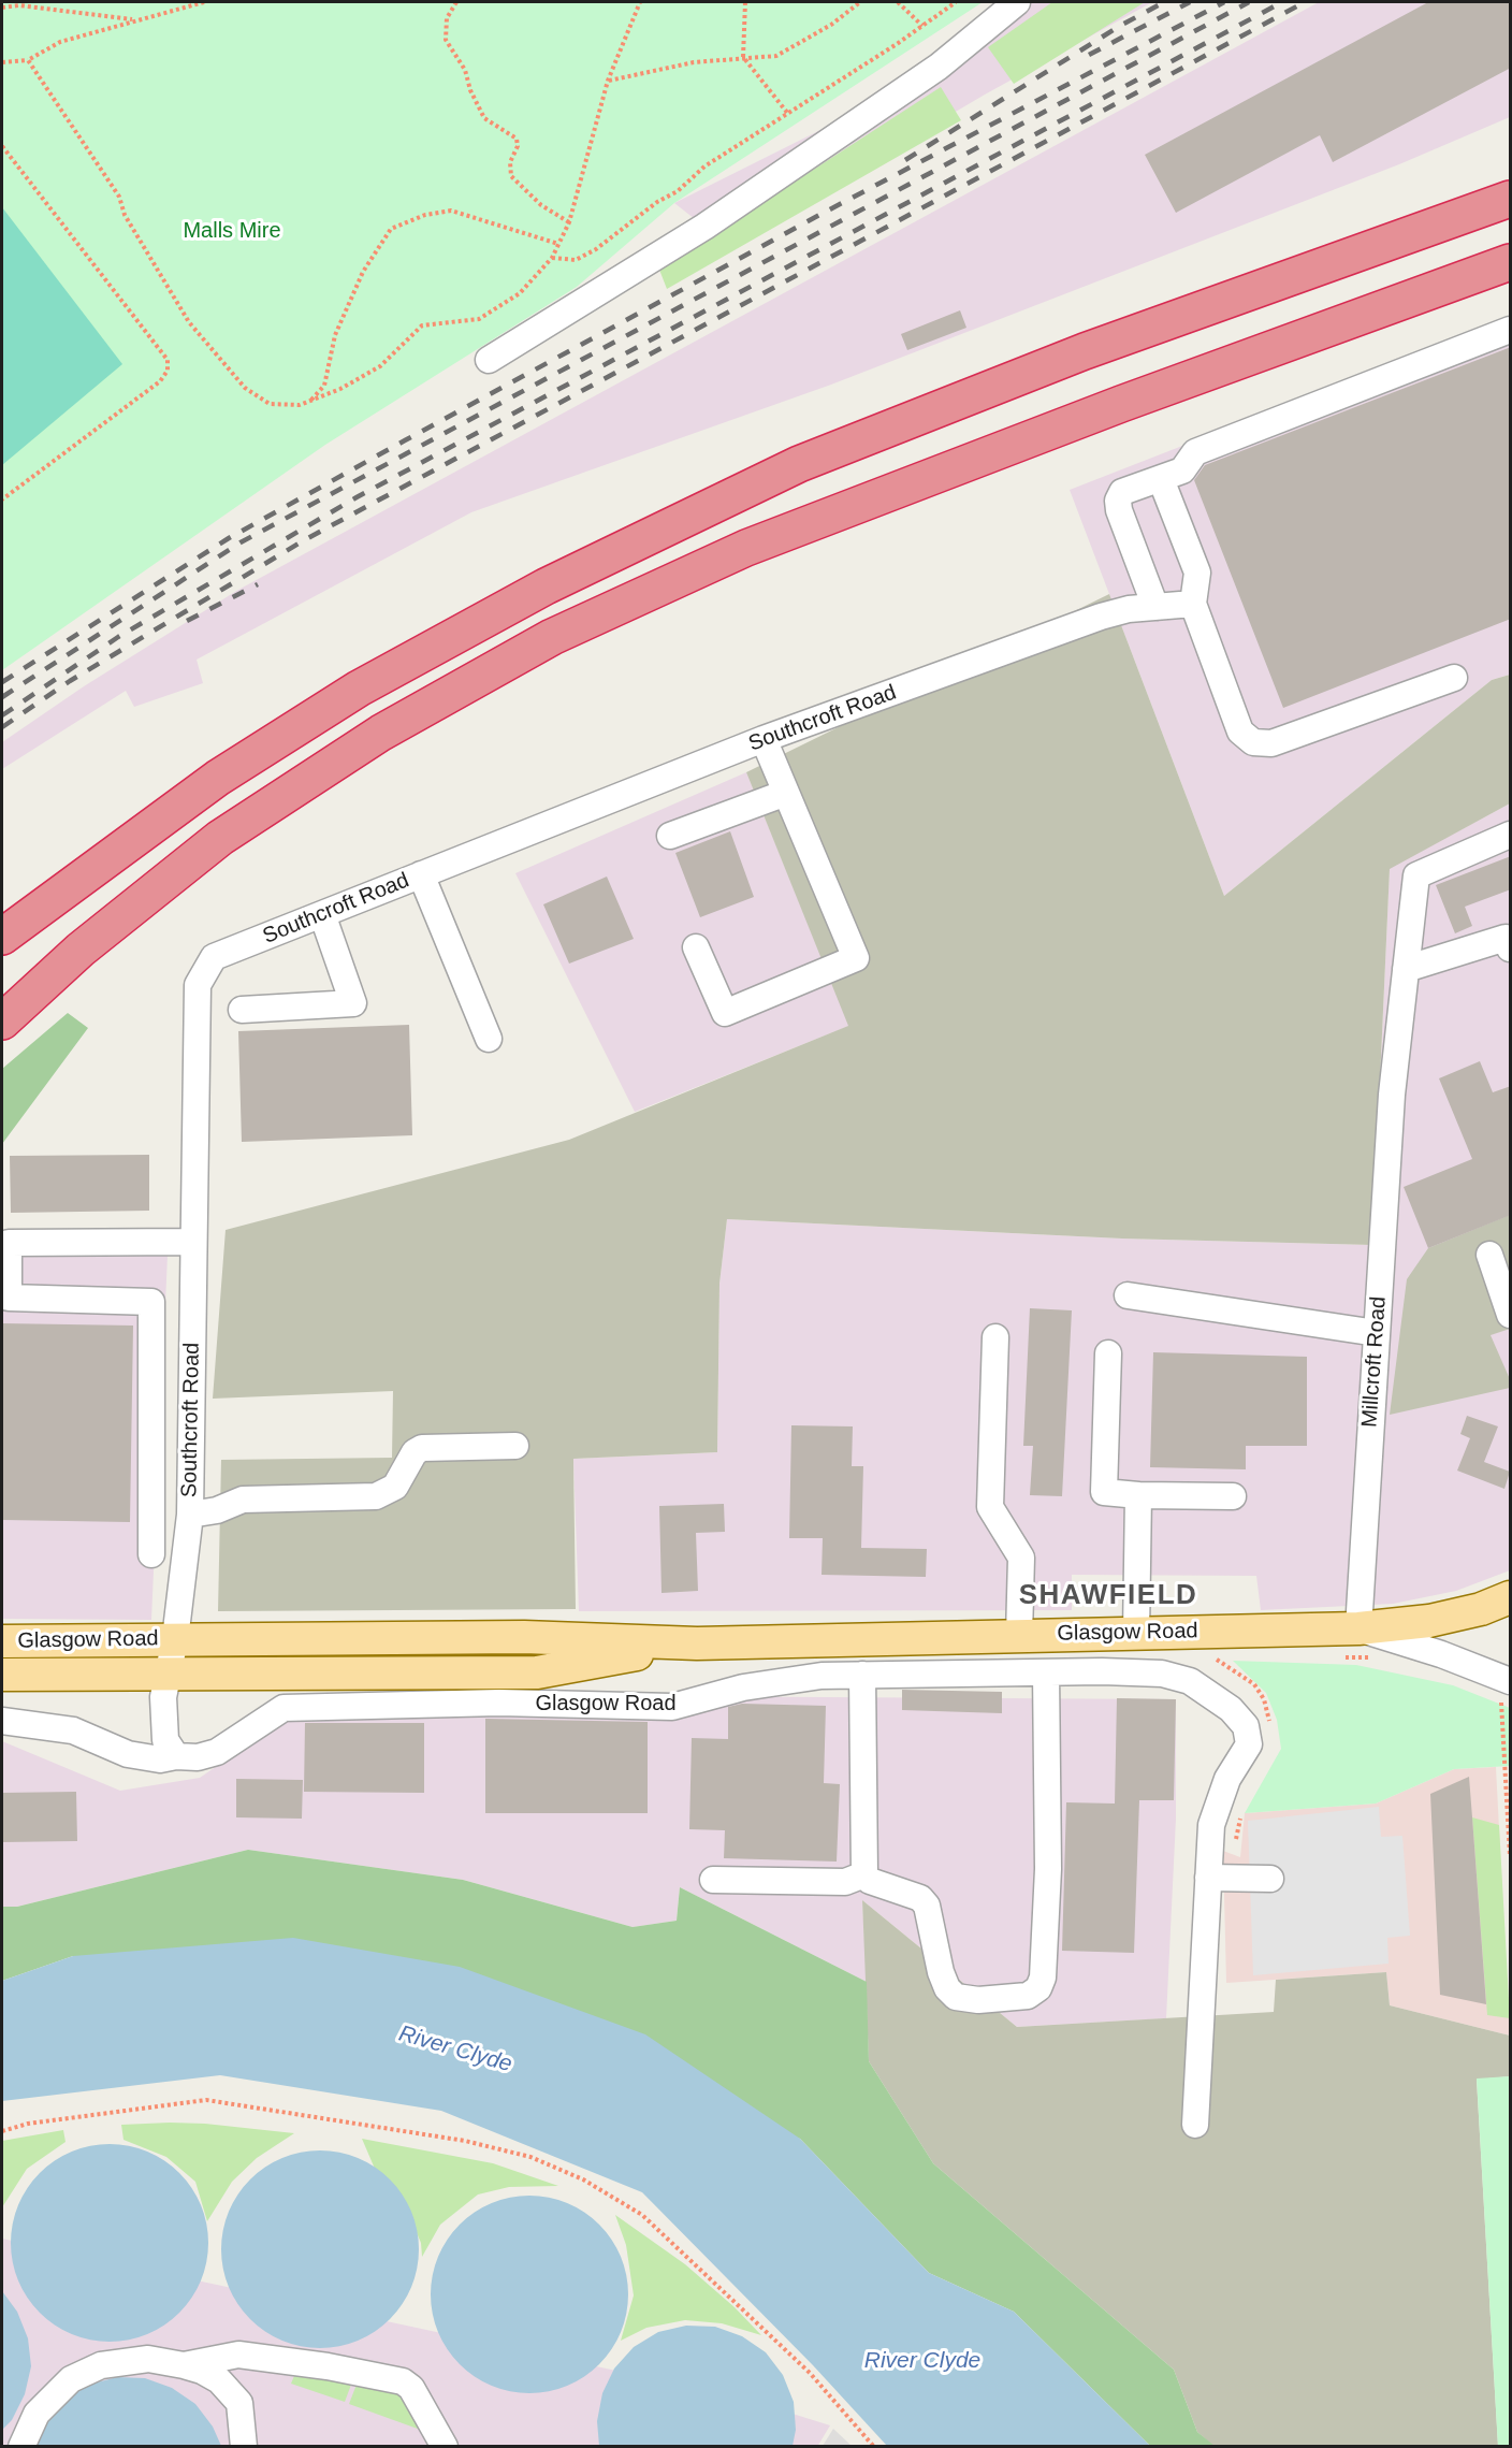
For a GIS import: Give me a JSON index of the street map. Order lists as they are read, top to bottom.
{
  "streets": {
    "main road": ["Glasgow Road"],
    "street": ["Southcroft Road", "Millcroft Road"]
  },
  "crossings": [
    ["Southcroft Road", "Glasgow Road"],
    ["Millcroft Road", "Glasgow Road"]
  ],
  "districts": ["SHAWFIELD"],
  "water": ["River Clyde"],
  "parks": ["Malls Mire"]
}
